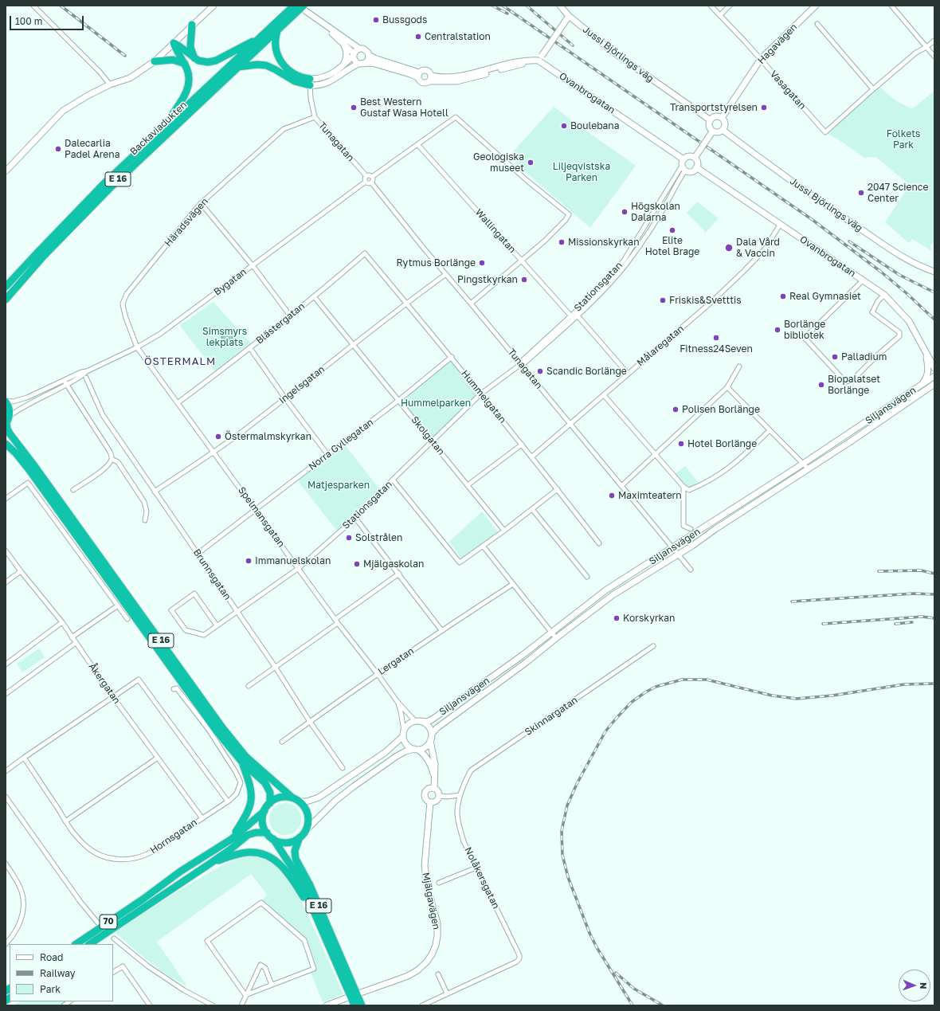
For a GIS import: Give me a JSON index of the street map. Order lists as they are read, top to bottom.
{
  "streets": {
    "highway": ["Backaviadukten", "E 16", "70"],
    "street": [
      "Hagavägen",
      "Jussi Björlings väg",
      "Vasagatan",
      "Ovanbrogatan",
      "Tunagatan",
      "Häradsvägen",
      "Wallingatan",
      "Bygatan",
      "Stationsgatan",
      "Blästergatan",
      "Målaregatan",
      "Ingelsgatan",
      "Hummelgatan",
      "Siljansvägen",
      "Skolgatan",
      "Norra Gyllegatan",
      "Spelmansgatan",
      "Brunnsgatan",
      "Lergatan",
      "Åkergatan",
      "Skinnargatan",
      "Hornsgatan",
      "Nolåkersgatan",
      "Mjälgavägen"
    ]
  },
  "crossings": [
    ["Hagavägen", "Jussi Björlings väg"],
    ["Hagavägen", "Vasagatan"],
    ["Ovanbrogatan", "Stationsgatan"],
    ["Ovanbrogatan", "Målaregatan"],
    ["Backaviadukten", "Tunagatan"],
    ["Tunagatan", "Häradsvägen"],
    ["Tunagatan", "Bygatan"],
    ["Tunagatan", "Stationsgatan"],
    ["Tunagatan", "Målaregatan"],
    ["Tunagatan", "Ingelsgatan"],
    ["Tunagatan", "Siljansvägen"],
    ["E 16", "Bygatan"],
    ["E 16", "70"],
    ["Häradsvägen", "Bygatan"],
    ["Häradsvägen", "Spelmansgatan"],
    ["Wallingatan", "Stationsgatan"],
    ["Wallingatan", "Målaregatan"],
    ["Bygatan", "Spelmansgatan"],
    ["Stationsgatan", "Hummelgatan"],
    ["Stationsgatan", "Skolgatan"],
    ["Stationsgatan", "Spelmansgatan"],
    ["Stationsgatan", "Brunnsgatan"],
    ["Blästergatan", "Hummelgatan"],
    ["Blästergatan", "Skolgatan"],
    ["Blästergatan", "Spelmansgatan"],
    ["Målaregatan", "Hummelgatan"],
    ["Ingelsgatan", "Hummelgatan"],
    ["Ingelsgatan", "Skolgatan"],
    ["Ingelsgatan", "Spelmansgatan"],
    ["Ingelsgatan", "Brunnsgatan"],
    ["Hummelgatan", "Norra Gyllegatan"],
    ["Siljansvägen", "Spelmansgatan"],
    ["Skolgatan", "Norra Gyllegatan"],
    ["Norra Gyllegatan", "Spelmansgatan"],
    ["Norra Gyllegatan", "Brunnsgatan"],
    ["Spelmansgatan", "Lergatan"],
    ["Brunnsgatan", "Lergatan"],
    ["Åkergatan", "Hornsgatan"],
    ["Skinnargatan", "Nolåkersgatan"]
  ],
  "districts": ["ÖSTERMALM"],
  "parks": [
    "Folkets Park",
    "Liljeqvistska Parken",
    "Simsmyrs lekplats",
    "Hummelparken",
    "Matjesparken"
  ],
  "places": [
    "Bussgods",
    "Centralstation",
    "Best Western Gustaf Wasa Hotell",
    "Transportstyrelsen",
    "Boulebana",
    "Dalecarlia Padel Arena",
    "Geologiska museet",
    "2047 Science Center",
    "Högskolan Dalarna",
    "Elite Hotel Brage",
    "Missionskyrkan",
    "Dala Vård & Vaccin",
    "Rytmus Borlänge",
    "Pingstkyrkan",
    "Real Gymnasiet",
    "Friskis&Svetttis",
    "Borlänge bibliotek",
    "Fitness24Seven",
    "Palladium",
    "Scandic Borlänge",
    "Biopalatset Borlänge",
    "Polisen Borlänge",
    "Östermalmskyrkan",
    "Hotel Borlänge",
    "Maximteatern",
    "Solstrålen",
    "Immanuelskolan",
    "Mjälgaskolan",
    "Korskyrkan"
  ],
  "legend": ["Road", "Railway", "Park"],
  "scale_bar": "100 m",
  "north": "right"
}
